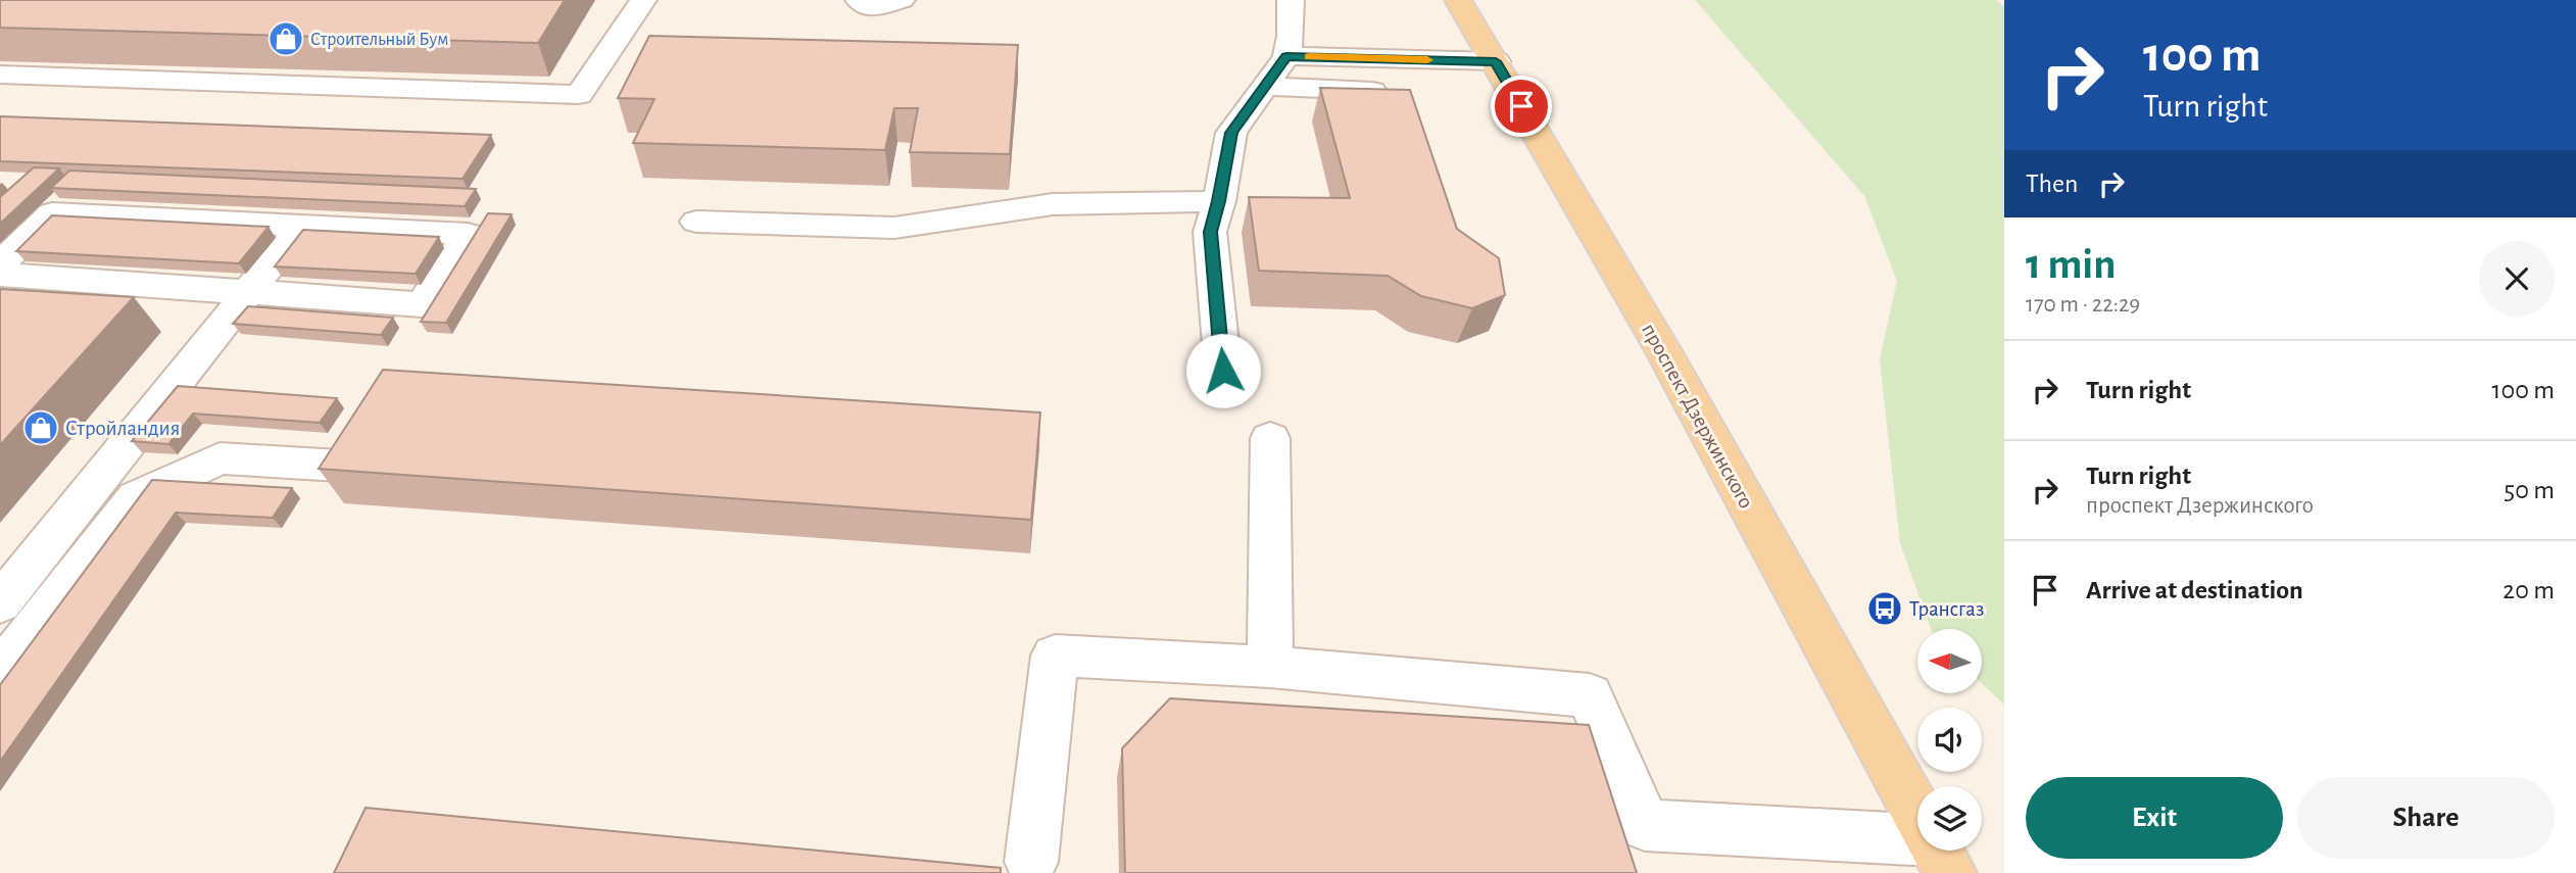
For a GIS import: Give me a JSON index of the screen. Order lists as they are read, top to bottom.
{
  "streets": {
    "main road": ["проспект Дзержинского"]
  },
  "places": {
    "shop": ["Строительный Бум", "Стройландия"],
    "bus stop": ["Трансгаз"]
  },
  "north": "left",
  "page": {
    "turn": ["100 m", "Turn right"],
    "then": "Then",
    "heading": ["1 min", "170 m · 22:29"],
    "list": [
      {
        "name": "Turn right",
        "value": "100 m"
      },
      {
        "name": "Turn right",
        "note": "проспект Дзержинского",
        "value": "50 m"
      },
      {
        "name": "Arrive at destination",
        "value": "20 m"
      }
    ],
    "buttons": ["Exit", "Share"]
  }
}
